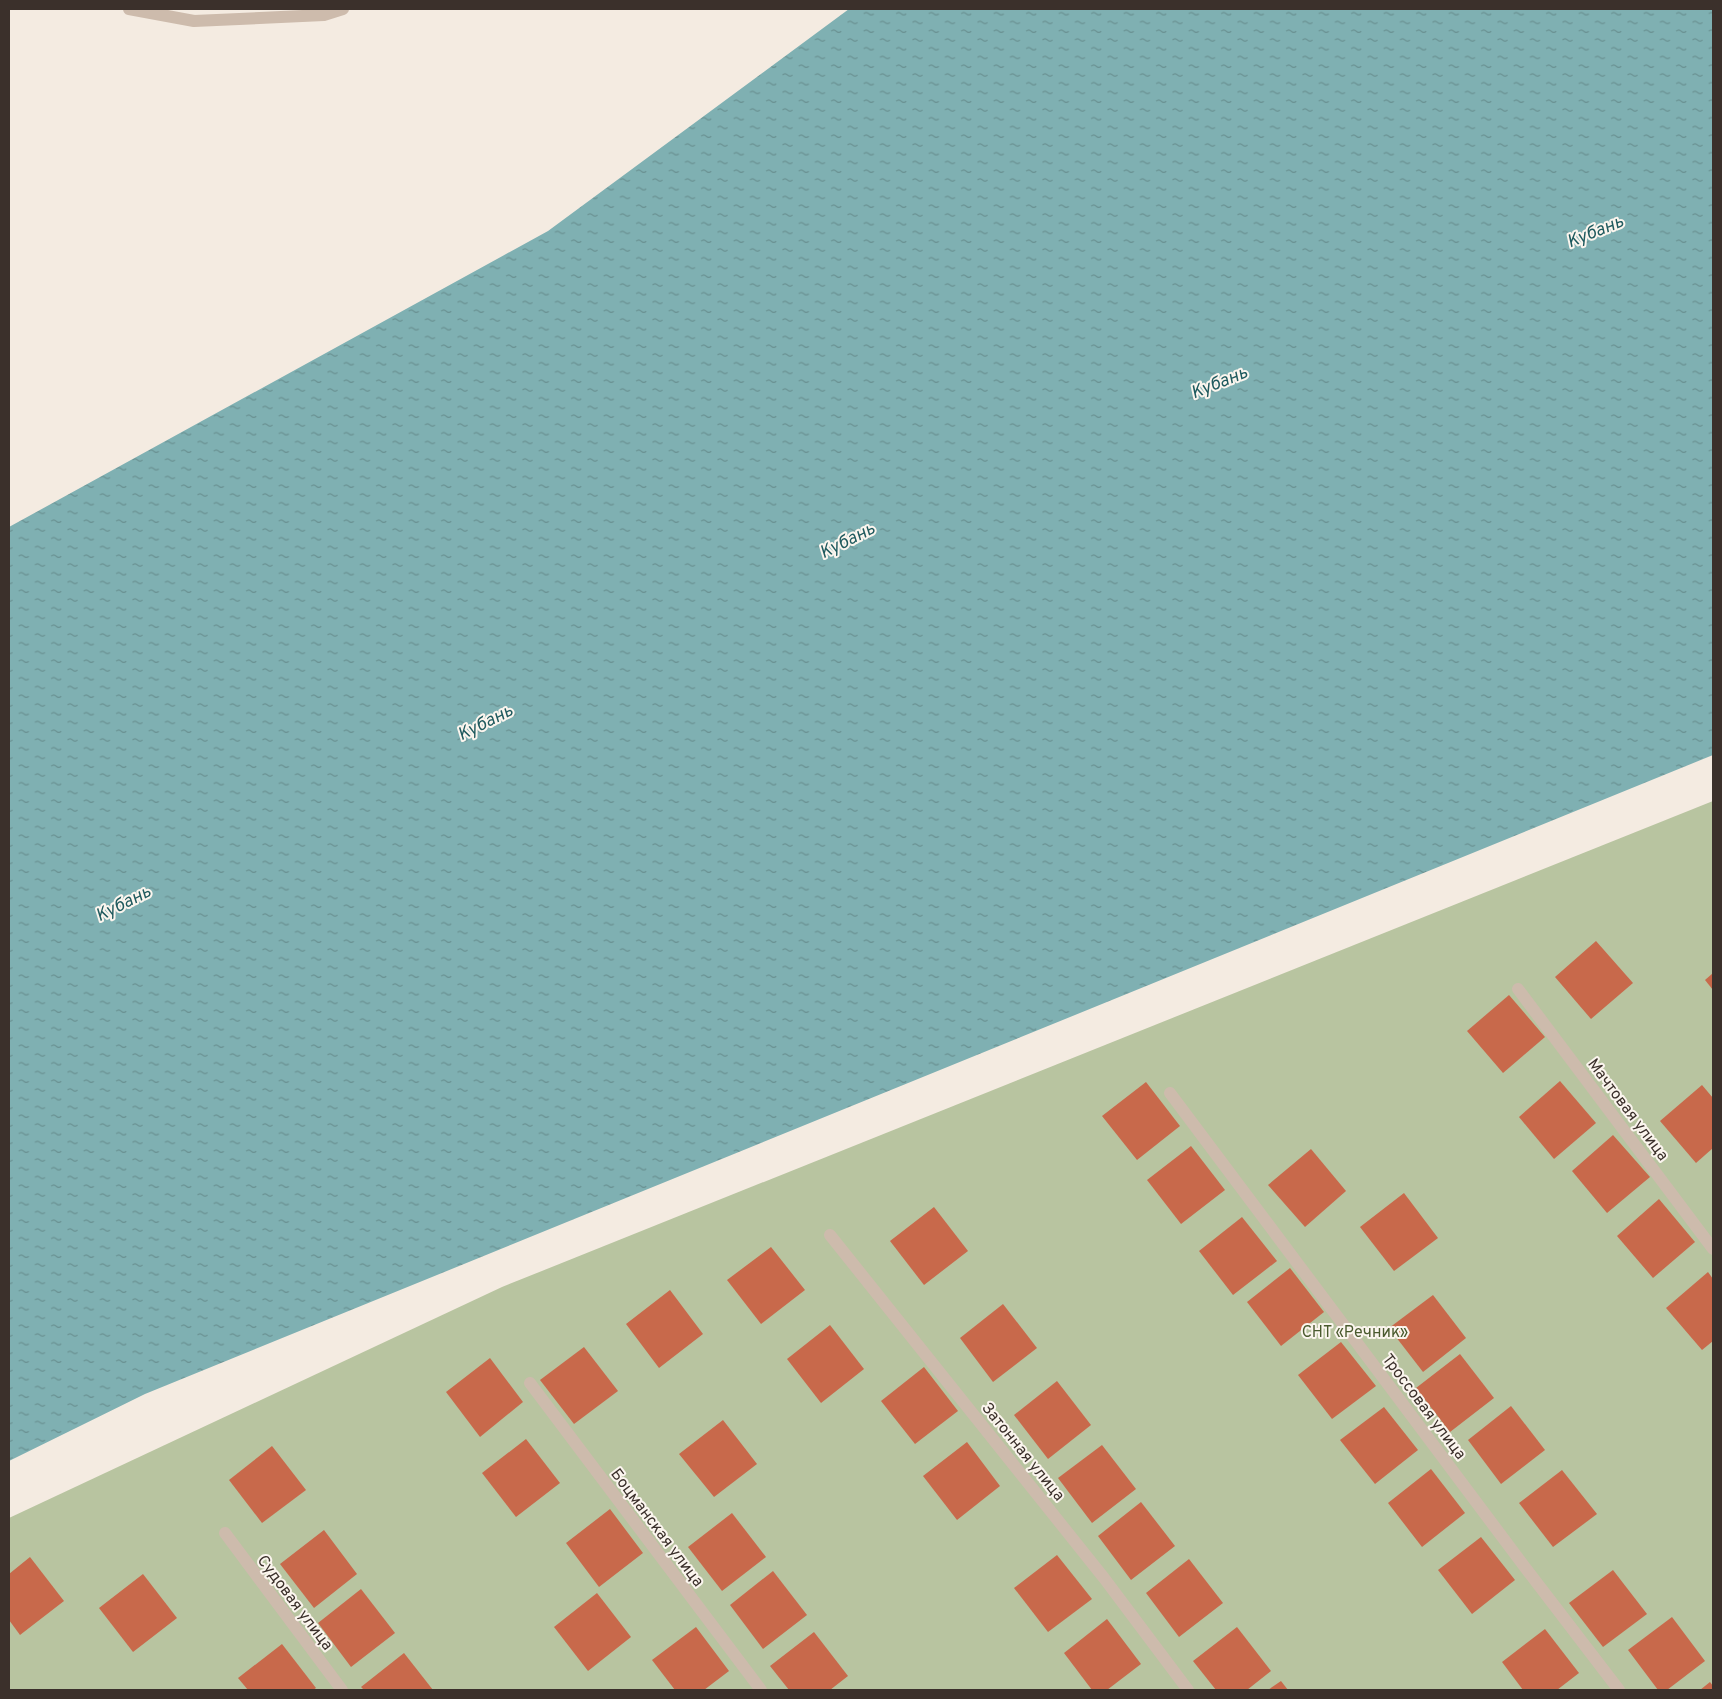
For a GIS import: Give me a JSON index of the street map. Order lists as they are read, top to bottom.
{
  "streets": {
    "street": [
      "Мачтовая улица",
      "Троссовая улица",
      "Затонная улица",
      "Боцманская улица",
      "Судовая улица"
    ]
  },
  "water": ["Кубань"],
  "parks": ["СНТ «Речник»"]
}
